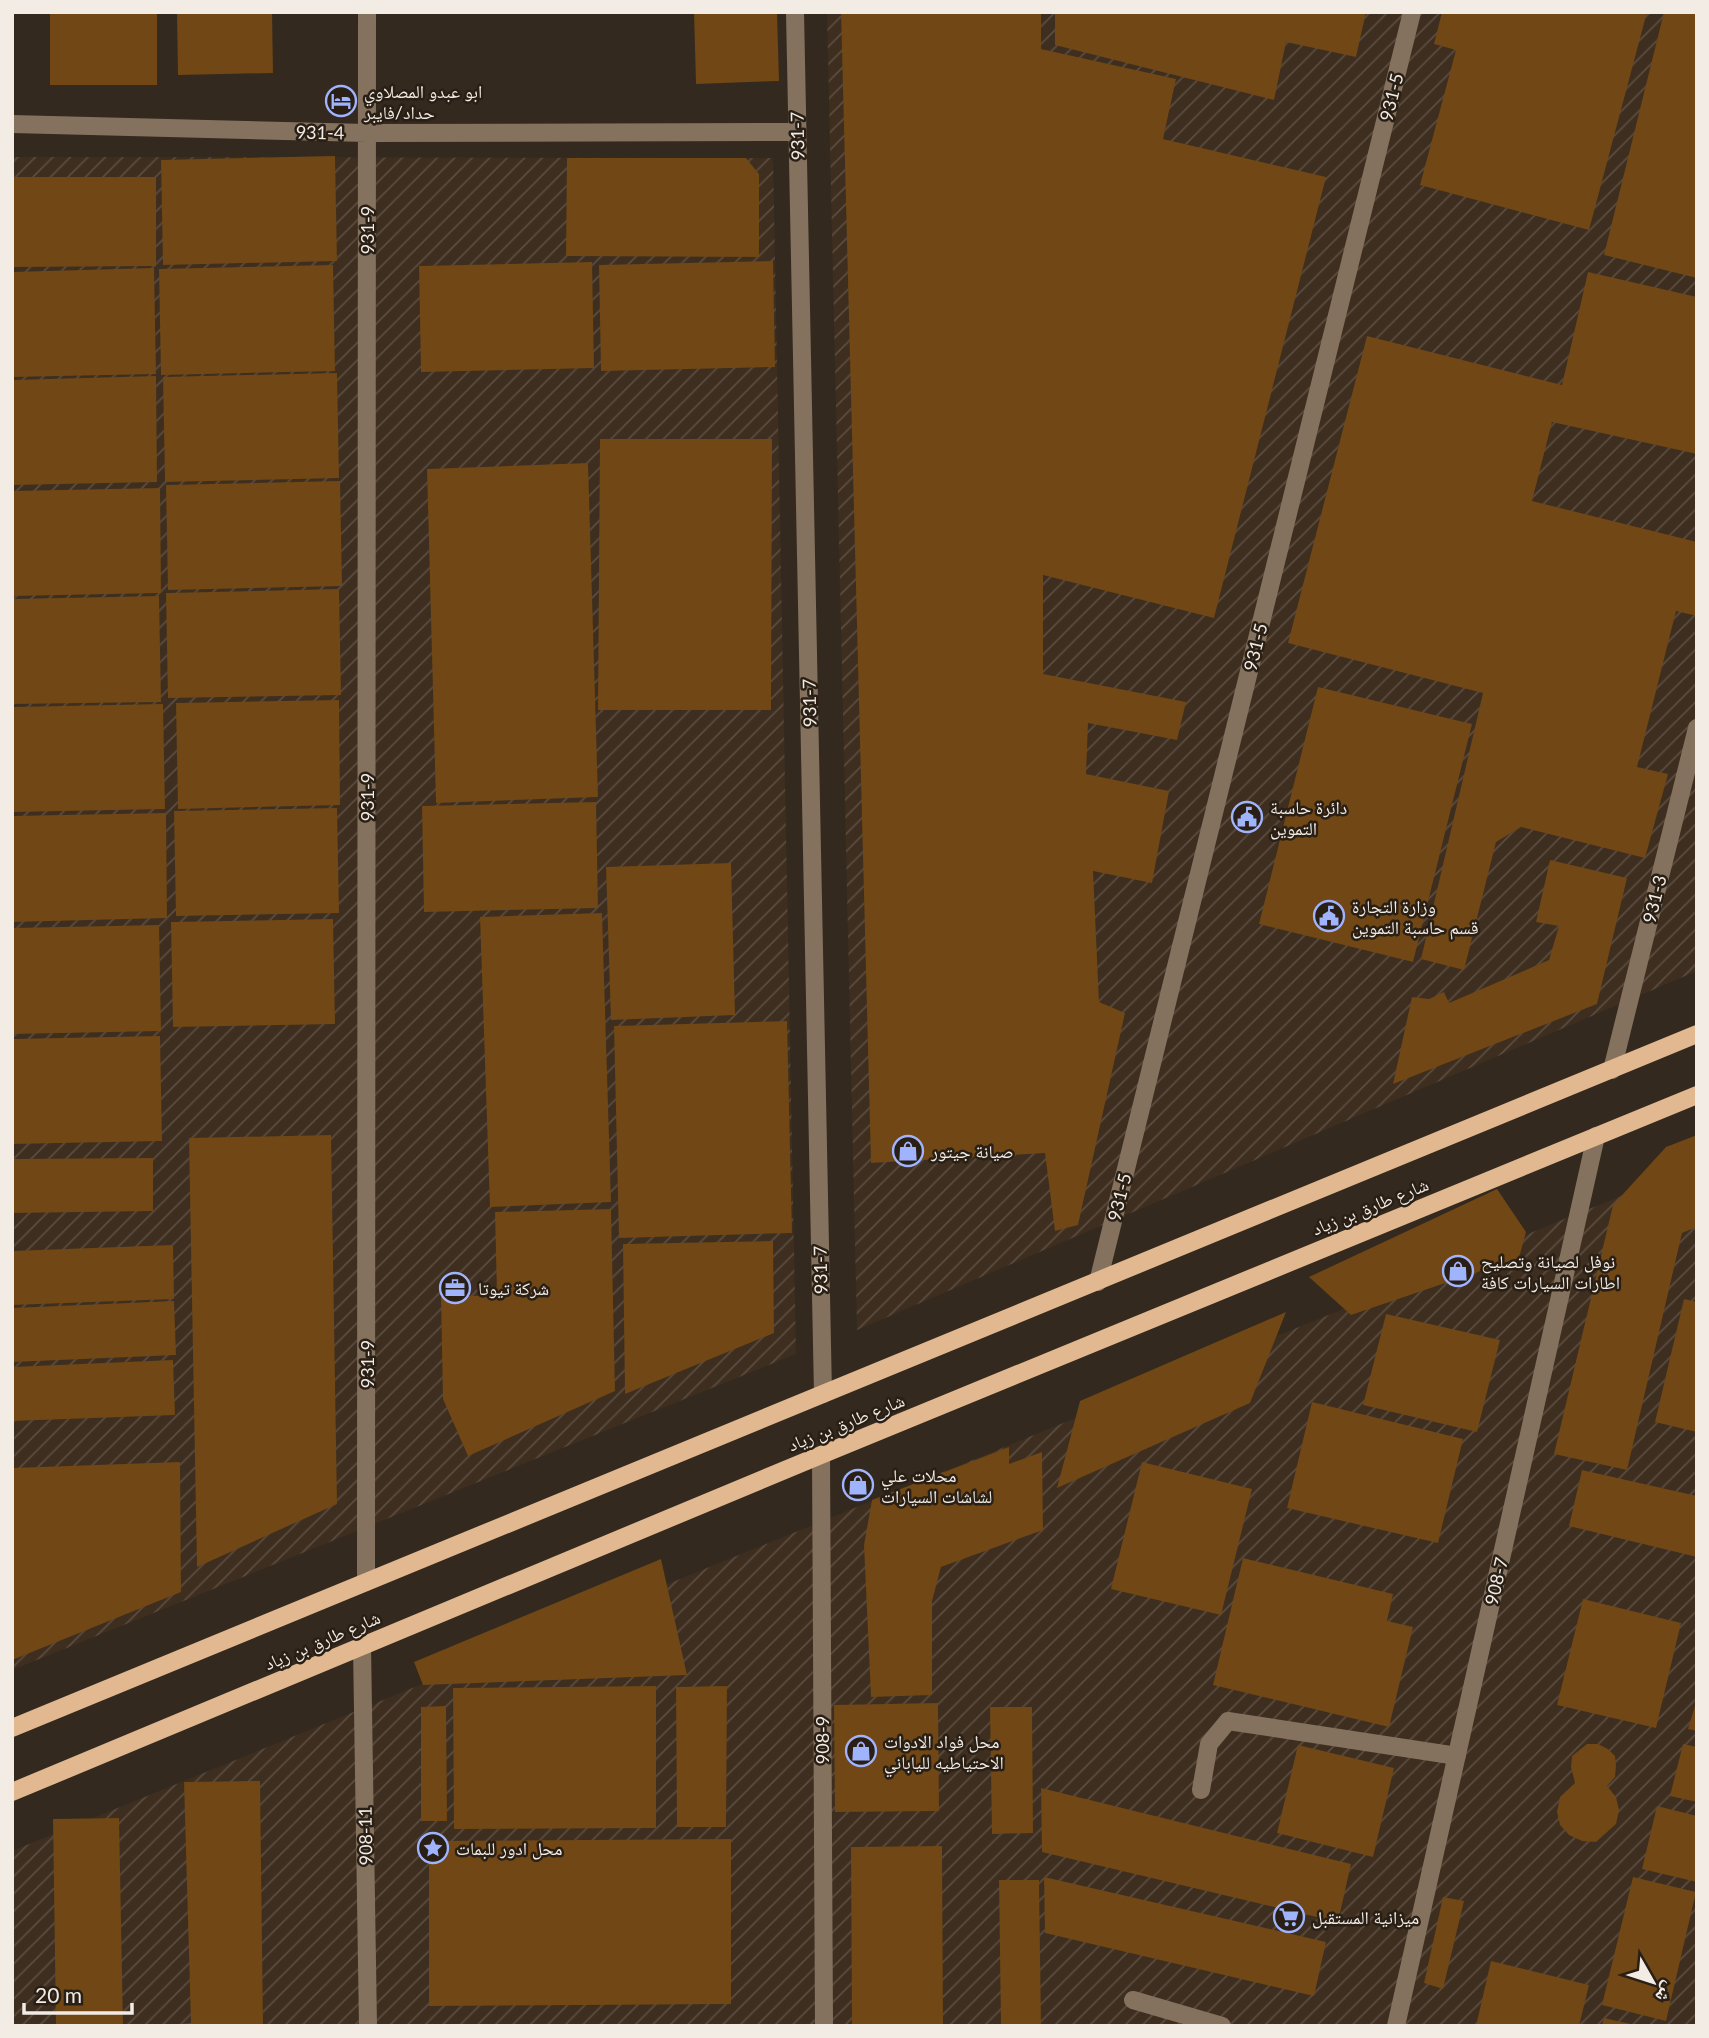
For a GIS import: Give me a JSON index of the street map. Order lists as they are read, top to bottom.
{
  "streets": {
    "main road": ["شارع طارق بن زياد"],
    "street": [
      "931-5",
      "931-4",
      "931-7",
      "931-9",
      "931-3",
      "908-7",
      "908-9",
      "908-11"
    ]
  },
  "crossings": [
    ["931-5", "شارع طارق بن زياد"],
    ["931-4", "931-7"],
    ["931-4", "931-9"],
    ["931-7", "شارع طارق بن زياد"],
    ["931-9", "شارع طارق بن زياد"],
    ["931-3", "شارع طارق بن زياد"],
    ["شارع طارق بن زياد", "908-7"],
    ["شارع طارق بن زياد", "908-9"],
    ["شارع طارق بن زياد", "908-11"]
  ],
  "places": {
    "hotel": ["ابو عبدو المصلاوي حداد/فايبر"],
    "public building": ["دائرة حاسبة التموين", "وزارة التجارة قسم حاسبة التموين"],
    "shop": [
      "صيانة جيتور",
      "نوفل لصيانة وتصليح اطارات السيارات كافة",
      "محلات علي لشاشات السيارات",
      "محل فواد الادوات الاحتياطيه للياباني"
    ],
    "office": ["شركة تيوتا"],
    "place": ["محل ادور للبمات"],
    "supermarket": ["ميزانية المستقبل"]
  },
  "scale_bar": "20 m",
  "north": "bottom right"
}
